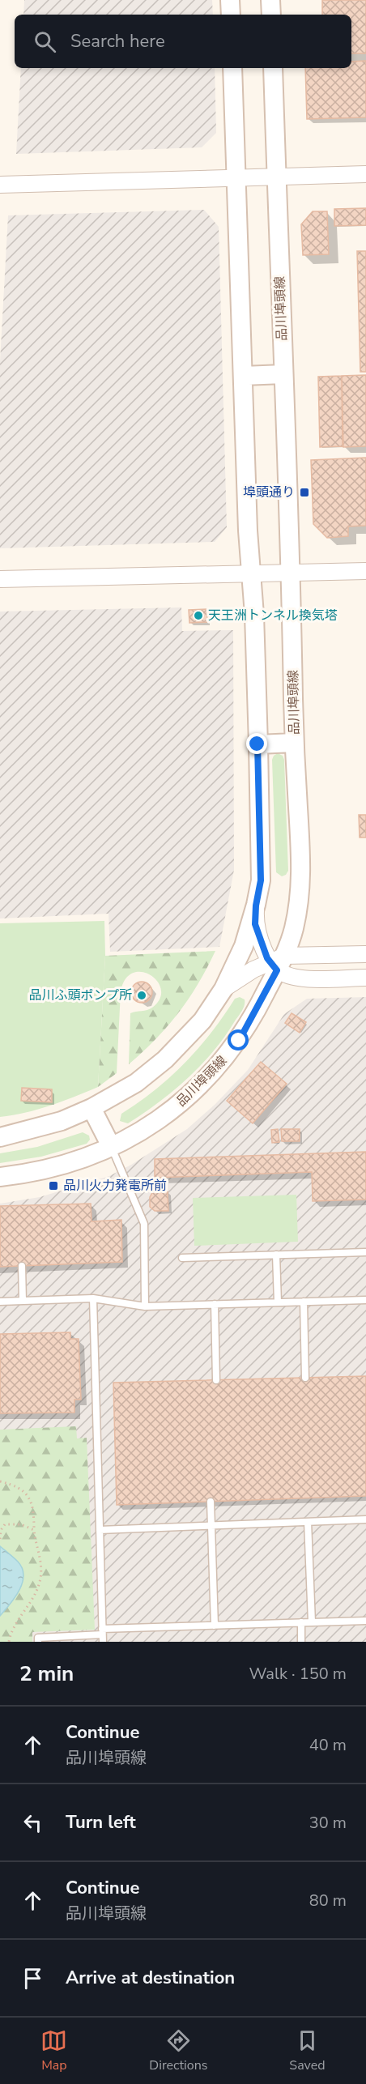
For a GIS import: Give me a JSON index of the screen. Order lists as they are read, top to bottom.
{
  "streets": {
    "main road": ["品川埠頭線"]
  },
  "places": {
    "transit": ["埠頭通り", "品川火力発電所前"],
    "other": ["天王洲トンネル換気塔", "品川ふ頭ポンプ所"]
  },
  "page": {
    "search": "Search here",
    "heading": ["2 min", "Walk · 150 m"],
    "list": [
      ["Continue", "品川埠頭線", "40 m"],
      ["Turn left", "30 m"],
      ["Continue", "品川埠頭線", "80 m"],
      "Arrive at destination"
    ],
    "nav": ["Map", "Directions", "Saved"]
  }
}
